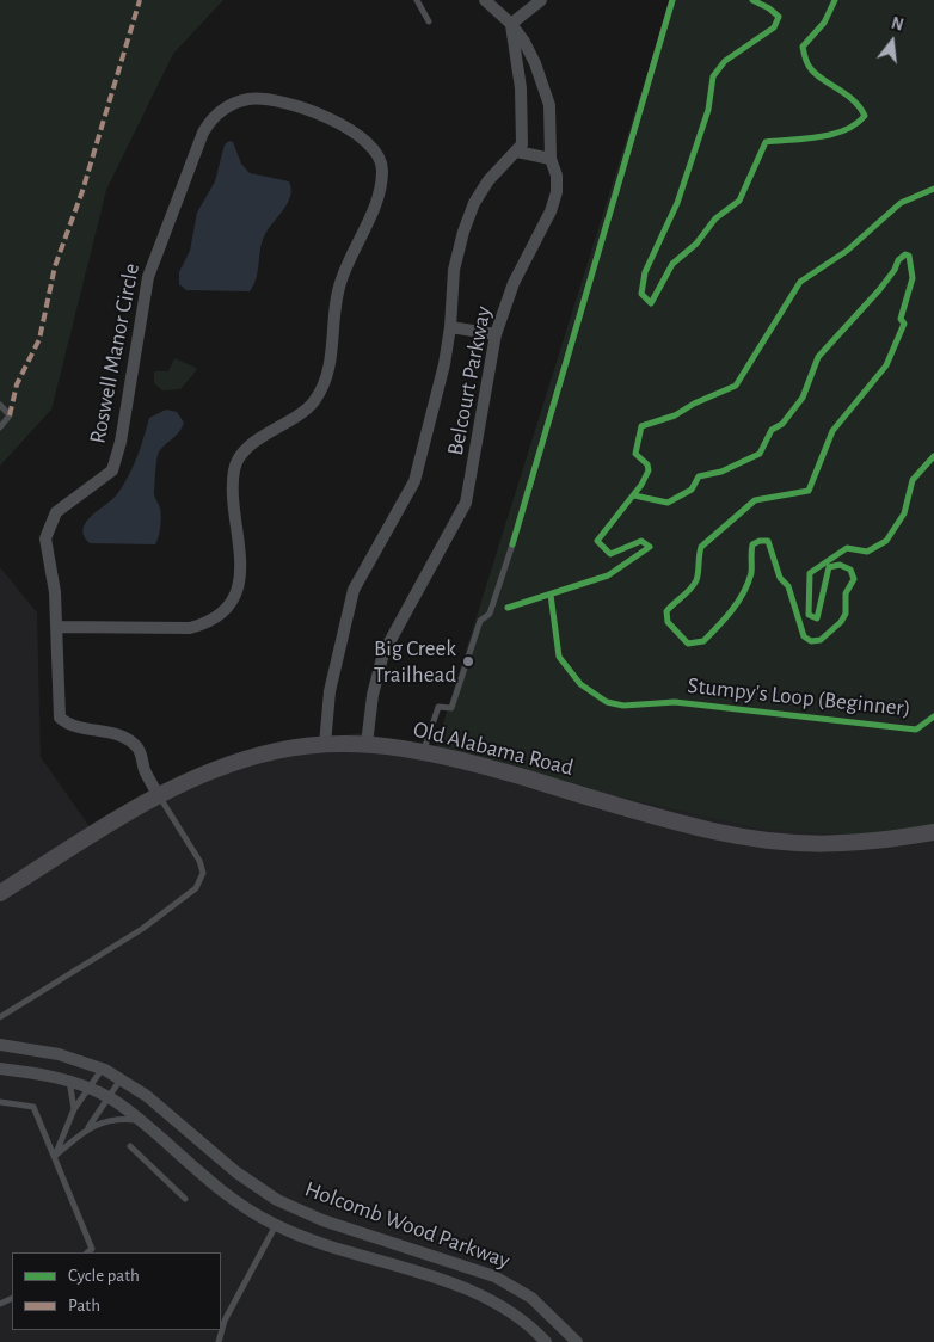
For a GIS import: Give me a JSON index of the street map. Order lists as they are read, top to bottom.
{
  "streets": {
    "main road": ["Old Alabama Road"],
    "street": ["Roswell Manor Circle", "Belcourt Parkway", "Holcomb Wood Parkway"],
    "cycle path": ["Stumpy's Loop (Beginner)"]
  },
  "crossings": [
    ["Roswell Manor Circle", "Old Alabama Road"],
    ["Belcourt Parkway", "Old Alabama Road"]
  ],
  "places": ["Big Creek Trailhead"],
  "legend": ["Cycle path", "Path"],
  "north": "top"
}
